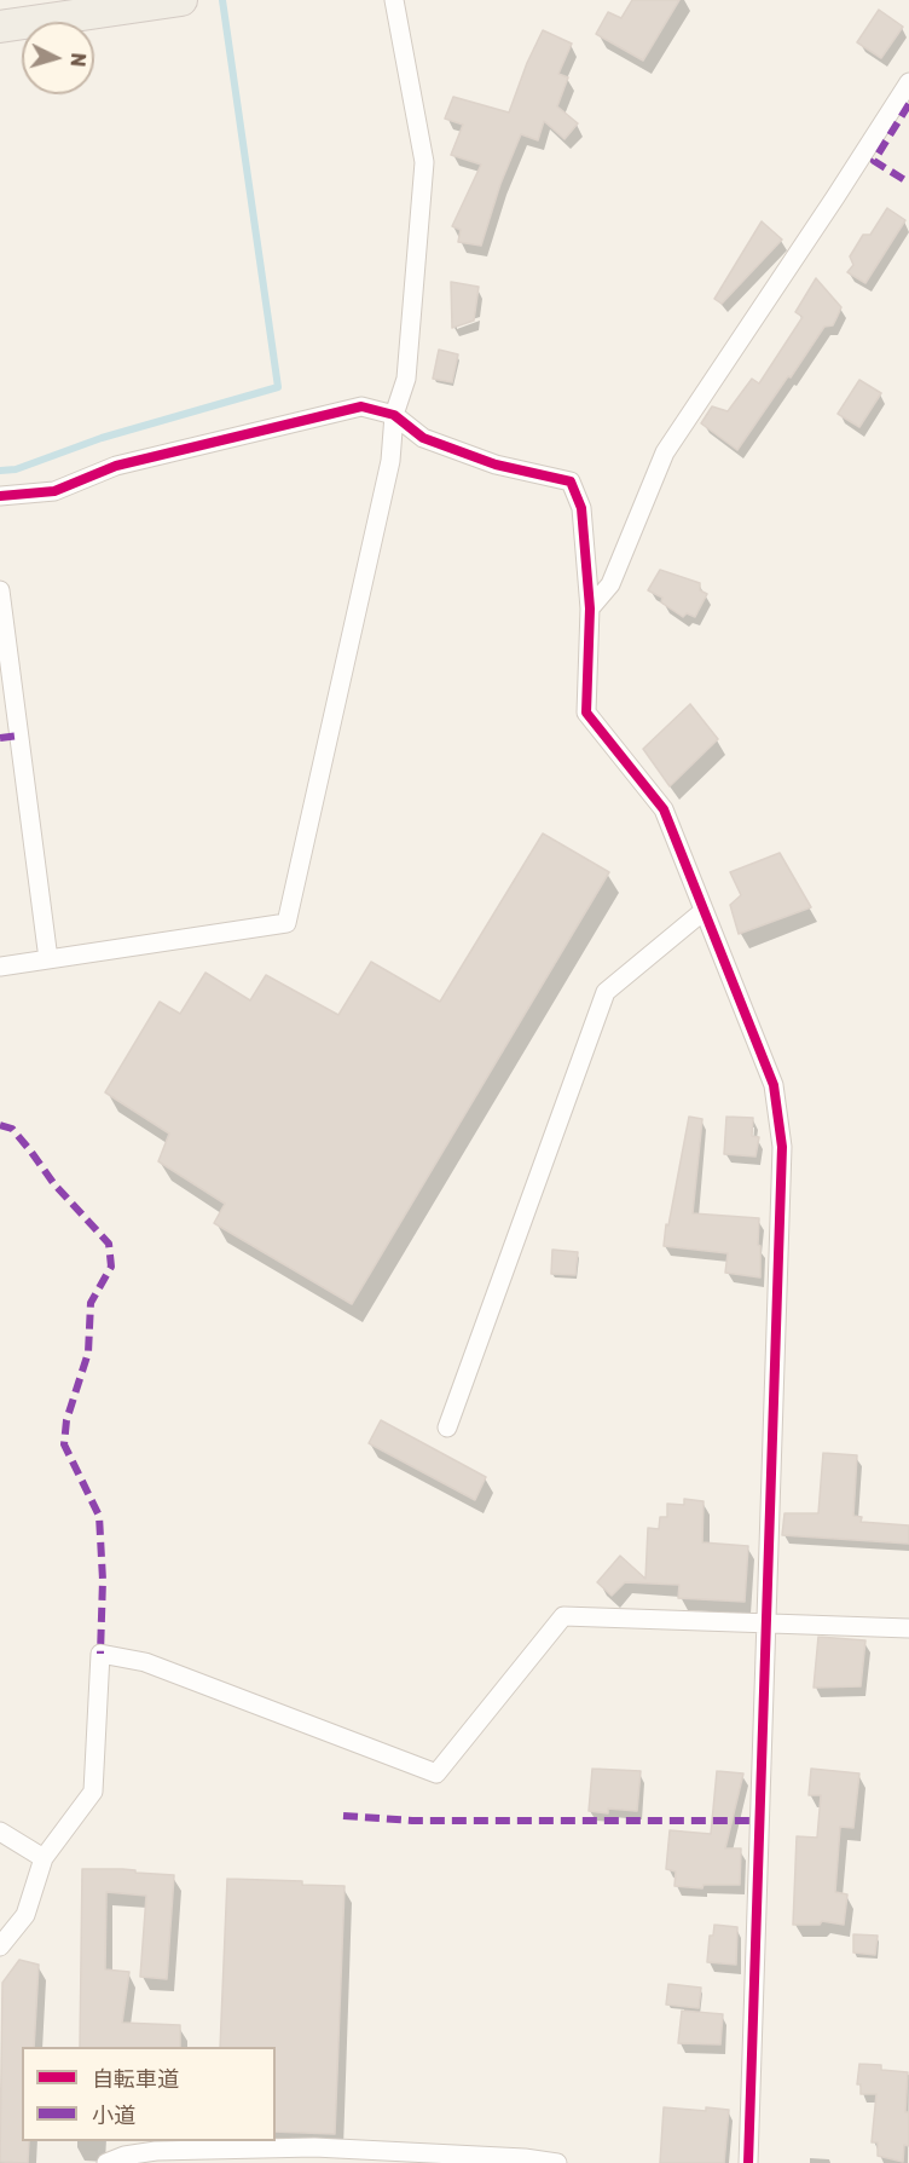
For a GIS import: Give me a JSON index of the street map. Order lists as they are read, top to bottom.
{
  "legend": ["自転車道", "小道"],
  "north": "right"
}
